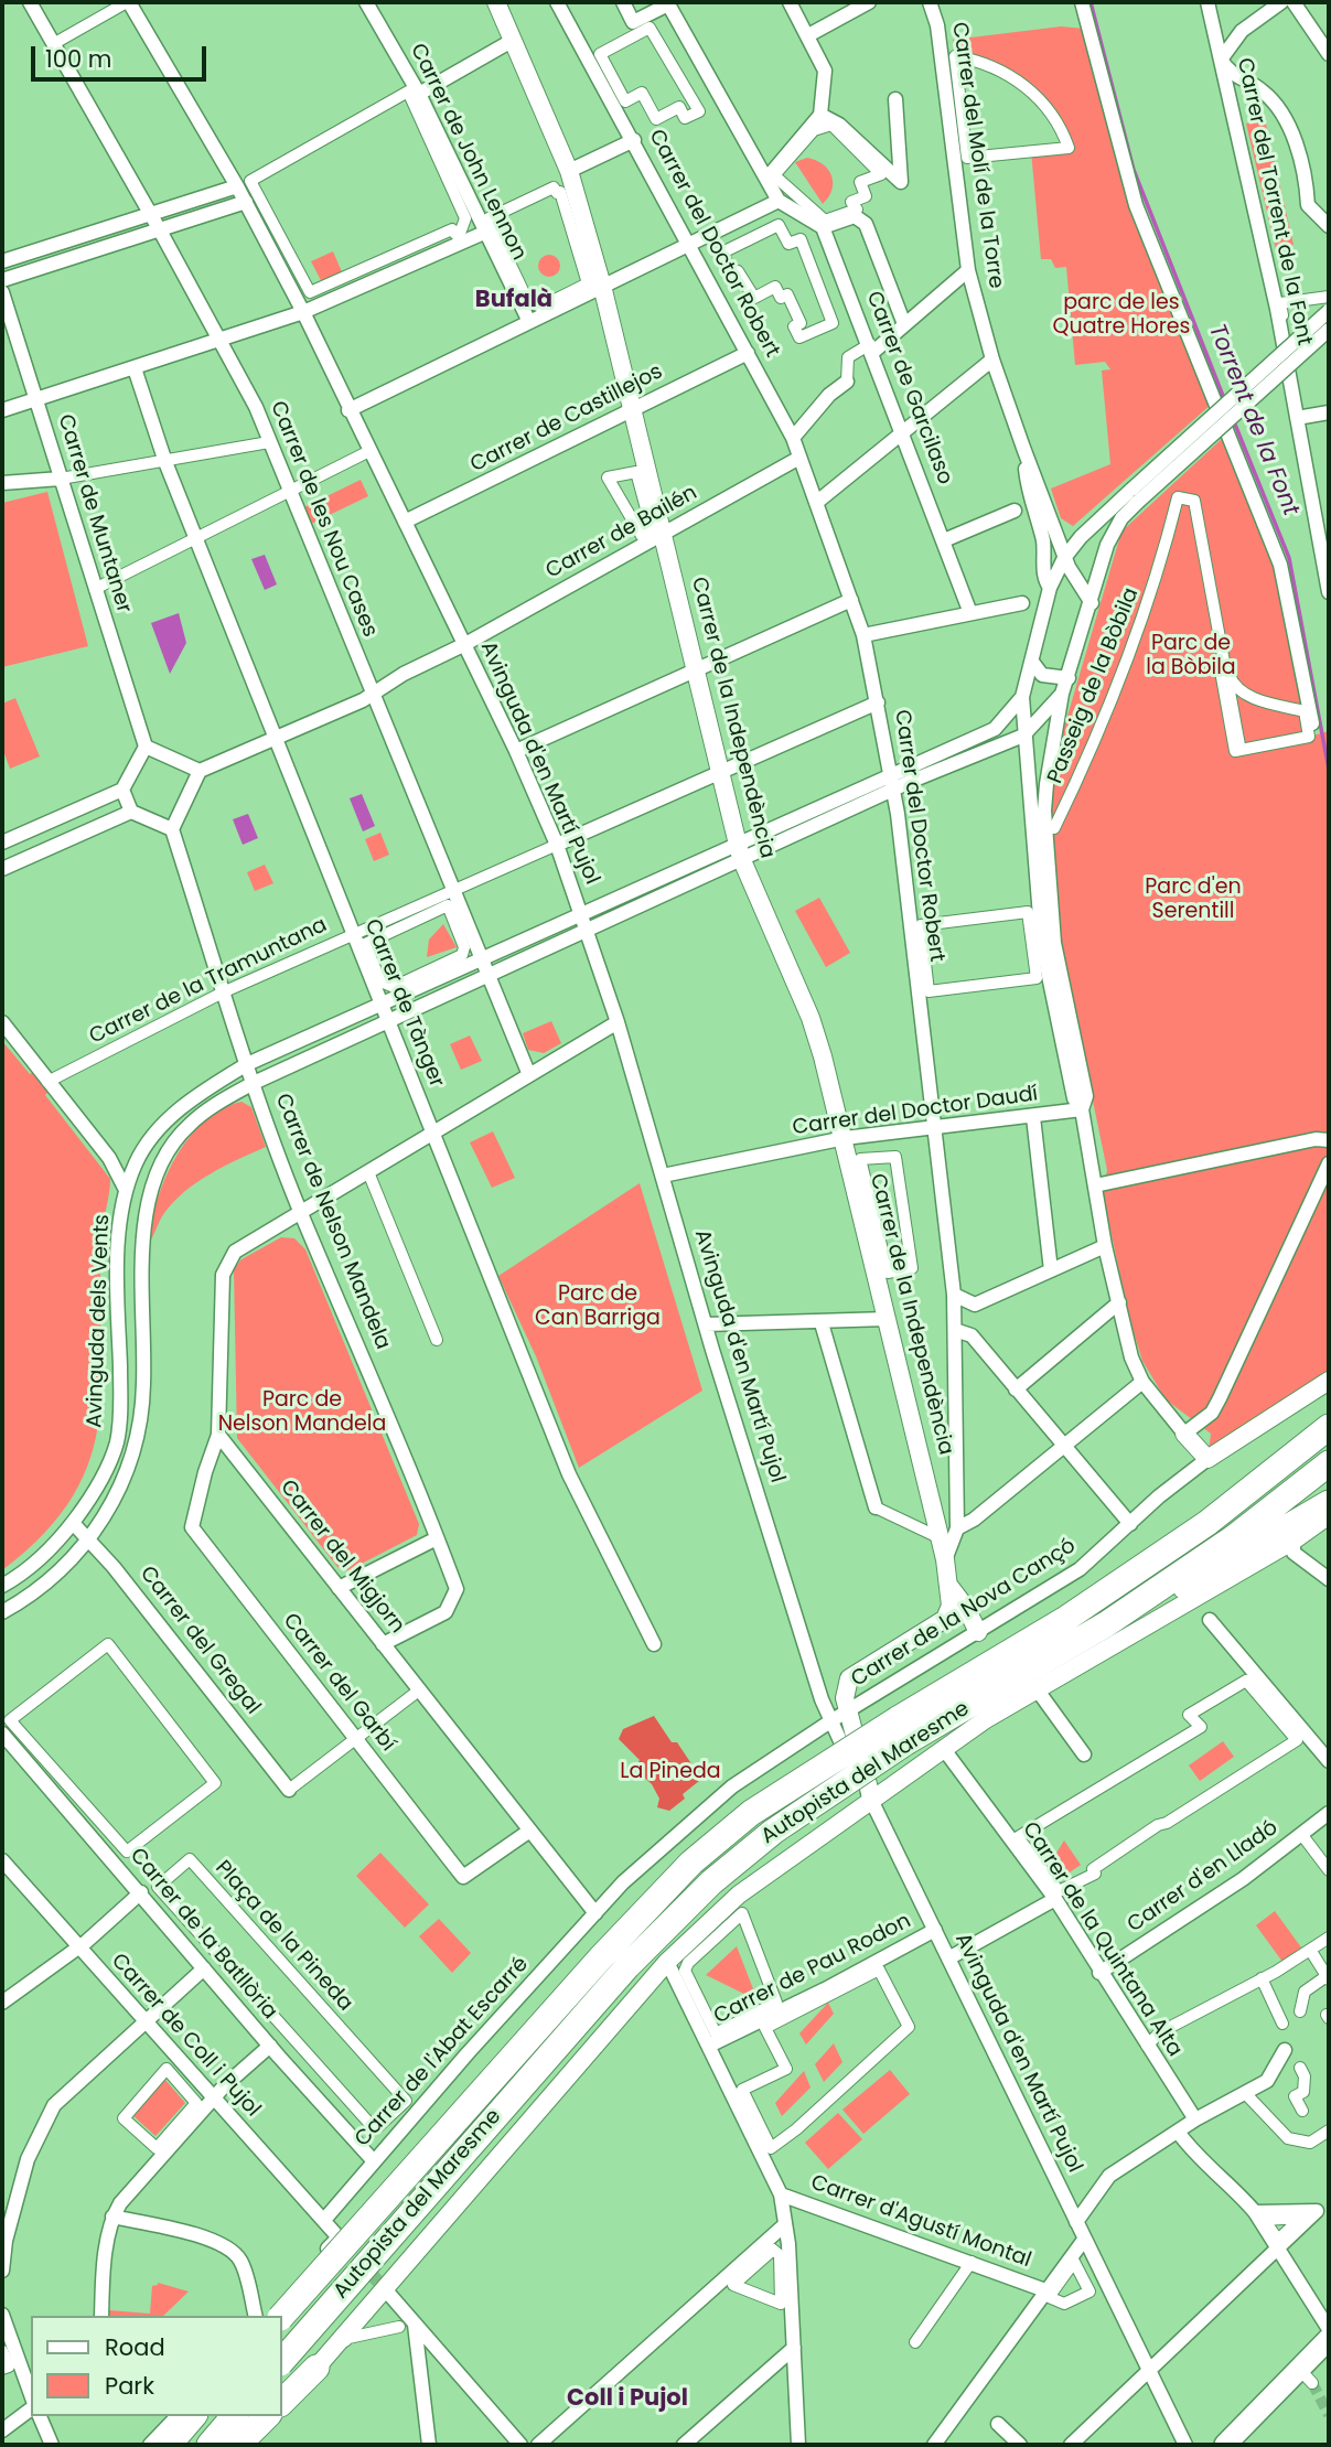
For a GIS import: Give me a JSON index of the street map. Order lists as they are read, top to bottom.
{
  "streets": {
    "highway": ["Autopista del Maresme"],
    "street": [
      "Carrer de John Lennon",
      "Carrer del Molí de la Torre",
      "Carrer del Torrent de la Font",
      "Carrer del Doctor Robert",
      "Carrer de Garcilaso",
      "Carrer de Castillejos",
      "Carrer de Muntaner",
      "Carrer de les Nou Cases",
      "Carrer de Bailén",
      "Passeig de la Bòbila",
      "Carrer de la Independència",
      "Avinguda d'en Martí Pujol",
      "Carrer de la Tramuntana",
      "Carrer de Tànger",
      "Carrer del Doctor Daudí",
      "Carrer de Nelson Mandela",
      "Avinguda dels Vents",
      "Carrer del Migjorn",
      "Carrer de la Nova Cançó",
      "Carrer del Gregal",
      "Carrer del Garbí",
      "Carrer d'en Lladó",
      "Carrer de la Batllòria",
      "Plaça de la Pineda",
      "Carrer de la Quintana Alta",
      "Carrer de Pau Rodon",
      "Carrer de Coll i Pujol",
      "Carrer de l'Abat Escarré",
      "Carrer d'Agustí Montal"
    ]
  },
  "crossings": [
    ["Carrer del Molí de la Torre", "Carrer del Doctor Daudí"],
    ["Carrer del Doctor Robert", "Carrer de Castillejos"],
    ["Carrer del Doctor Robert", "Carrer de Bailén"],
    ["Carrer del Doctor Robert", "Carrer del Doctor Daudí"],
    ["Carrer de Castillejos", "Carrer de la Independència"],
    ["Carrer de Castillejos", "Avinguda d'en Martí Pujol"],
    ["Carrer de les Nou Cases", "Carrer de Bailén"],
    ["Carrer de les Nou Cases", "Carrer de la Tramuntana"],
    ["Carrer de les Nou Cases", "Avinguda dels Vents"],
    ["Carrer de Bailén", "Carrer de la Independència"],
    ["Carrer de Bailén", "Avinguda d'en Martí Pujol"],
    ["Carrer de Bailén", "Carrer de Tànger"],
    ["Carrer de la Independència", "Carrer del Doctor Daudí"],
    ["Carrer de la Independència", "Avinguda dels Vents"],
    ["Avinguda d'en Martí Pujol", "Carrer de la Tramuntana"],
    ["Avinguda d'en Martí Pujol", "Carrer del Doctor Daudí"],
    ["Avinguda d'en Martí Pujol", "Avinguda dels Vents"],
    ["Avinguda d'en Martí Pujol", "Carrer de la Nova Cançó"],
    ["Avinguda d'en Martí Pujol", "Carrer de Pau Rodon"],
    ["Avinguda d'en Martí Pujol", "Carrer de l'Abat Escarré"],
    ["Carrer de la Tramuntana", "Carrer de Tànger"],
    ["Carrer de la Tramuntana", "Carrer de Nelson Mandela"],
    ["Carrer de Tànger", "Avinguda dels Vents"],
    ["Carrer de Nelson Mandela", "Avinguda dels Vents"],
    ["Carrer de Nelson Mandela", "Carrer del Migjorn"],
    ["Avinguda dels Vents", "Carrer del Gregal"],
    ["Carrer del Migjorn", "Carrer del Garbí"],
    ["Carrer del Migjorn", "Carrer de l'Abat Escarré"],
    ["Carrer de la Nova Cançó", "Carrer de l'Abat Escarré"],
    ["Carrer d'en Lladó", "Carrer de la Quintana Alta"],
    ["Carrer de la Batllòria", "Carrer de l'Abat Escarré"],
    ["Carrer de Coll i Pujol", "Carrer de l'Abat Escarré"]
  ],
  "districts": ["Bufalà", "Coll i Pujol"],
  "water": ["Torrent de la Font"],
  "parks": [
    "parc de les Quatre Hores",
    "Parc de la Bòbila",
    "Parc d'en Serentill",
    "Parc de Can Barriga",
    "Parc de Nelson Mandela",
    "La Pineda"
  ],
  "legend": ["Road", "Park"],
  "scale_bar": "100 m"
}
